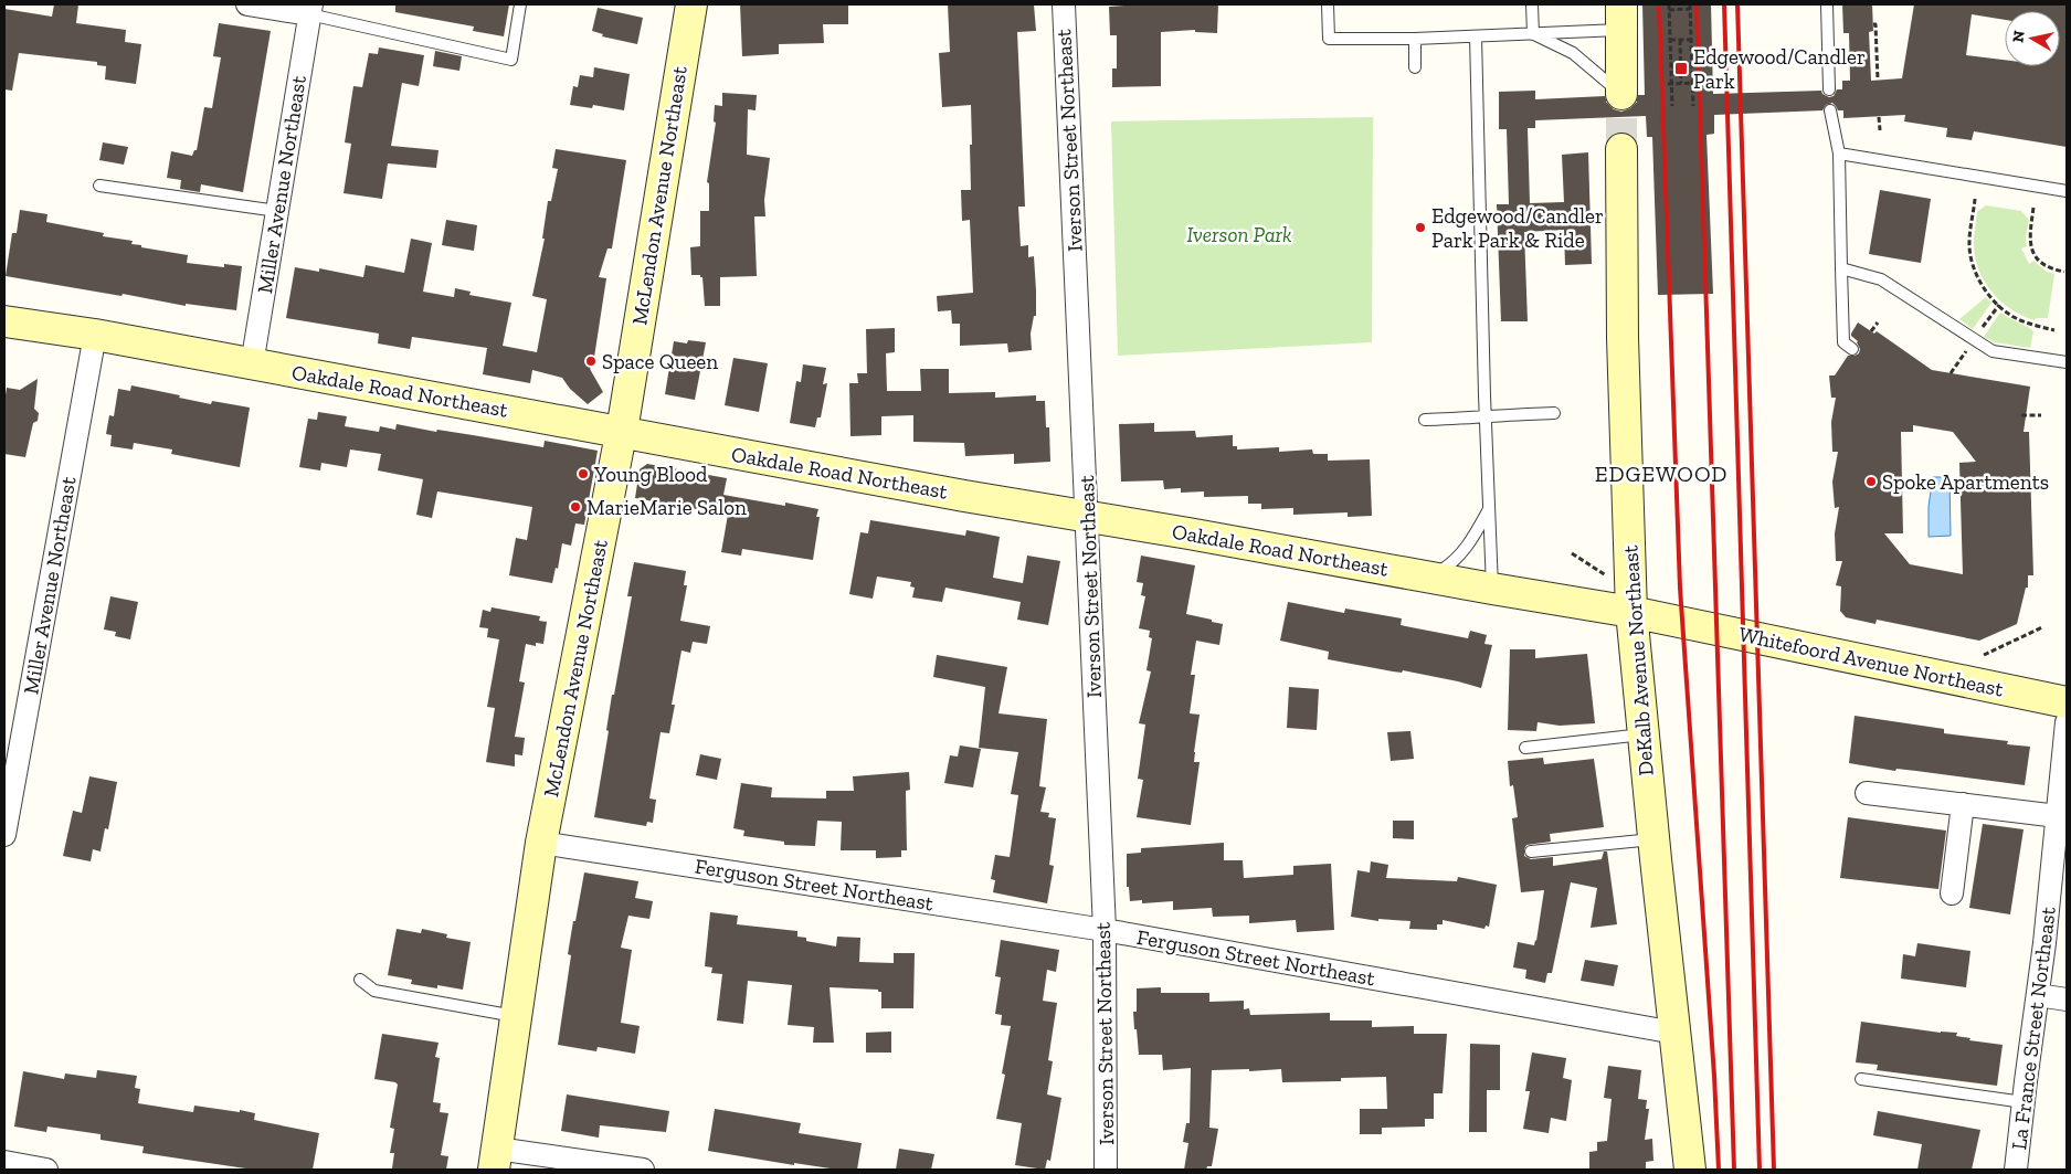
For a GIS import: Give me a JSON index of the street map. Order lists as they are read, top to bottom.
{
  "streets": {
    "street": [
      "Iverson Street Northeast",
      "Miller Avenue Northeast",
      "McLendon Avenue Northeast",
      "Oakdale Road Northeast",
      "DeKalb Avenue Northeast",
      "Whitefoord Avenue Northeast",
      "Ferguson Street Northeast",
      "La France Street Northeast"
    ]
  },
  "crossings": [
    ["Iverson Street Northeast", "Oakdale Road Northeast"],
    ["Iverson Street Northeast", "Ferguson Street Northeast"],
    ["Miller Avenue Northeast", "Oakdale Road Northeast"],
    ["McLendon Avenue Northeast", "Oakdale Road Northeast"],
    ["McLendon Avenue Northeast", "Ferguson Street Northeast"],
    ["Oakdale Road Northeast", "DeKalb Avenue Northeast"],
    ["Oakdale Road Northeast", "Whitefoord Avenue Northeast"],
    ["DeKalb Avenue Northeast", "Ferguson Street Northeast"]
  ],
  "districts": ["EDGEWOOD"],
  "parks": ["Iverson Park"],
  "places": {
    "transit": ["Edgewood/Candler Park"],
    "other": [
      "Edgewood/Candler Park Park & Ride",
      "Space Queen",
      "Young Blood",
      "Spoke Apartments",
      "MarieMarie Salon"
    ]
  },
  "north": "left"
}
